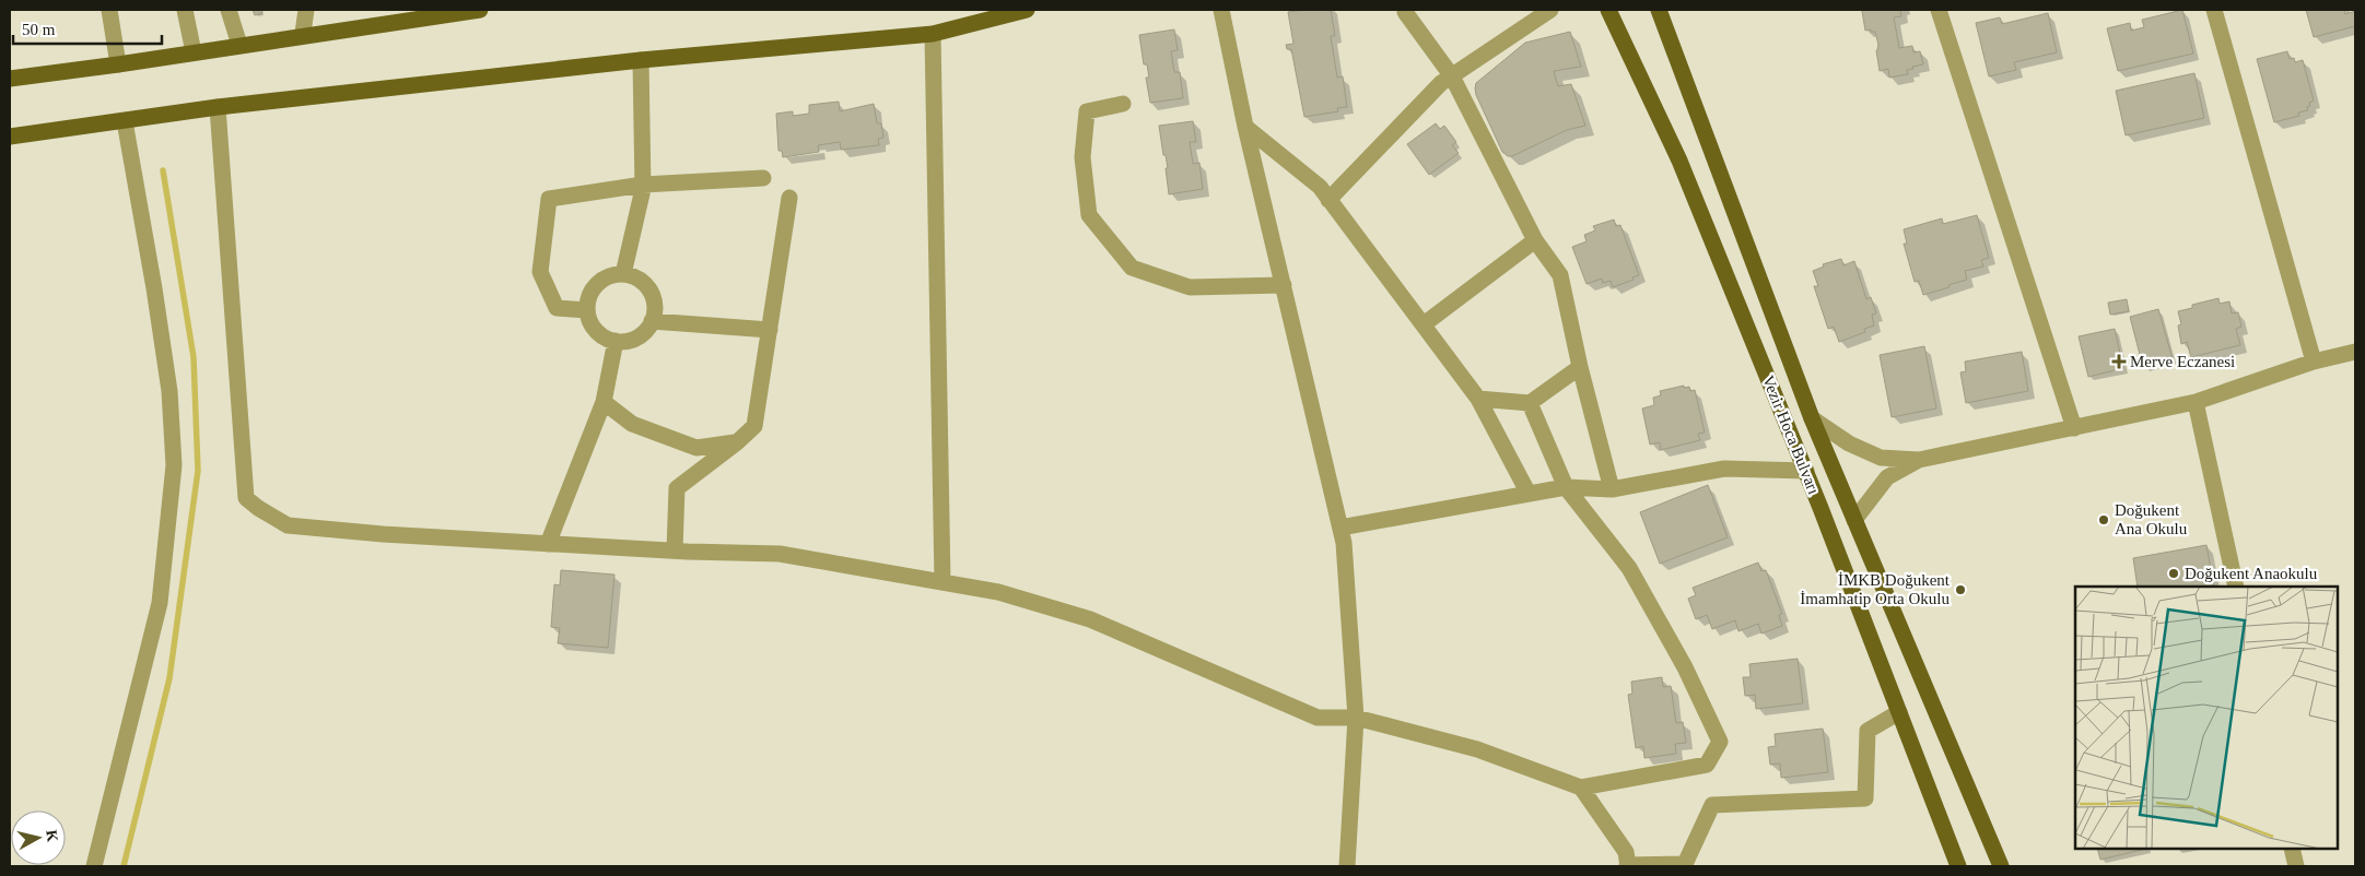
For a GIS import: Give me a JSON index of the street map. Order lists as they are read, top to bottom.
{
  "streets": {
    "main road": ["Vezir Hoca Bulvarı"]
  },
  "places": {
    "health": ["Merve Eczanesi"],
    "other": ["Doğukent Ana Okulu", "Doğukent Anaokulu", "İMKB Doğukent İmamhatip Orta Okulu"]
  },
  "scale_bar": "50 m",
  "north": "right"
}
